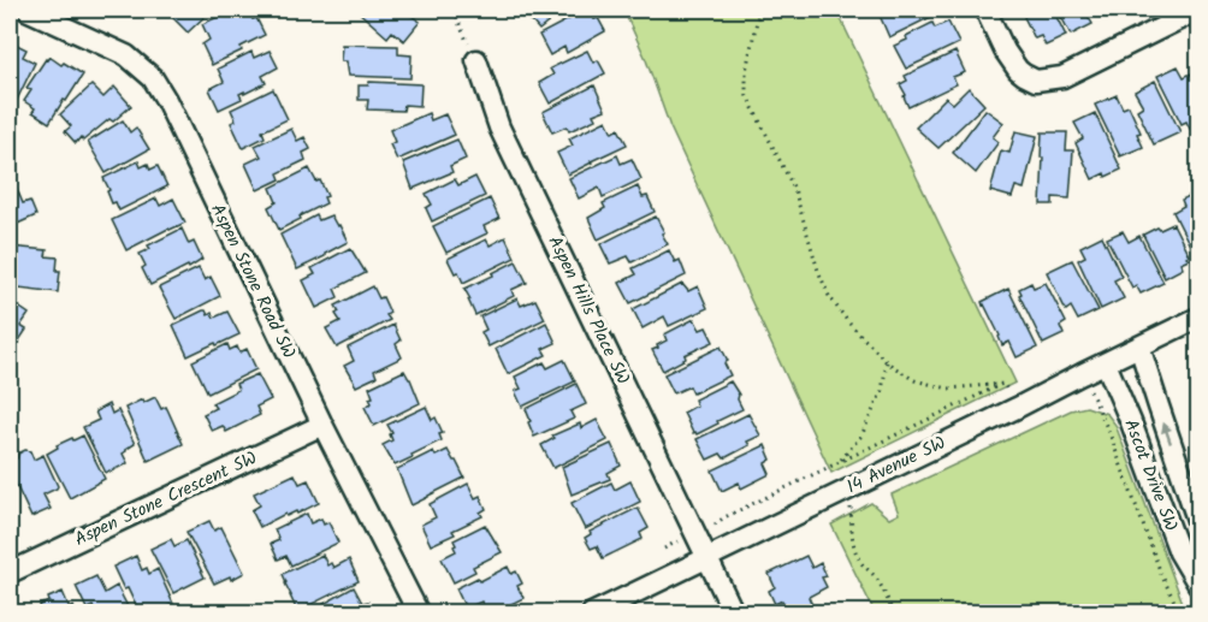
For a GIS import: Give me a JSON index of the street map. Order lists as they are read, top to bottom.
{
  "streets": {
    "street": [
      "Aspen Stone Road SW",
      "Aspen Hills Place SW",
      "14 Avenue SW",
      "Ascot Drive SW",
      "Aspen Stone Crescent SW"
    ]
  },
  "crossings": [
    ["Aspen Stone Road SW", "Aspen Stone Crescent SW"],
    ["Aspen Hills Place SW", "14 Avenue SW"],
    ["14 Avenue SW", "Ascot Drive SW"]
  ]
}
